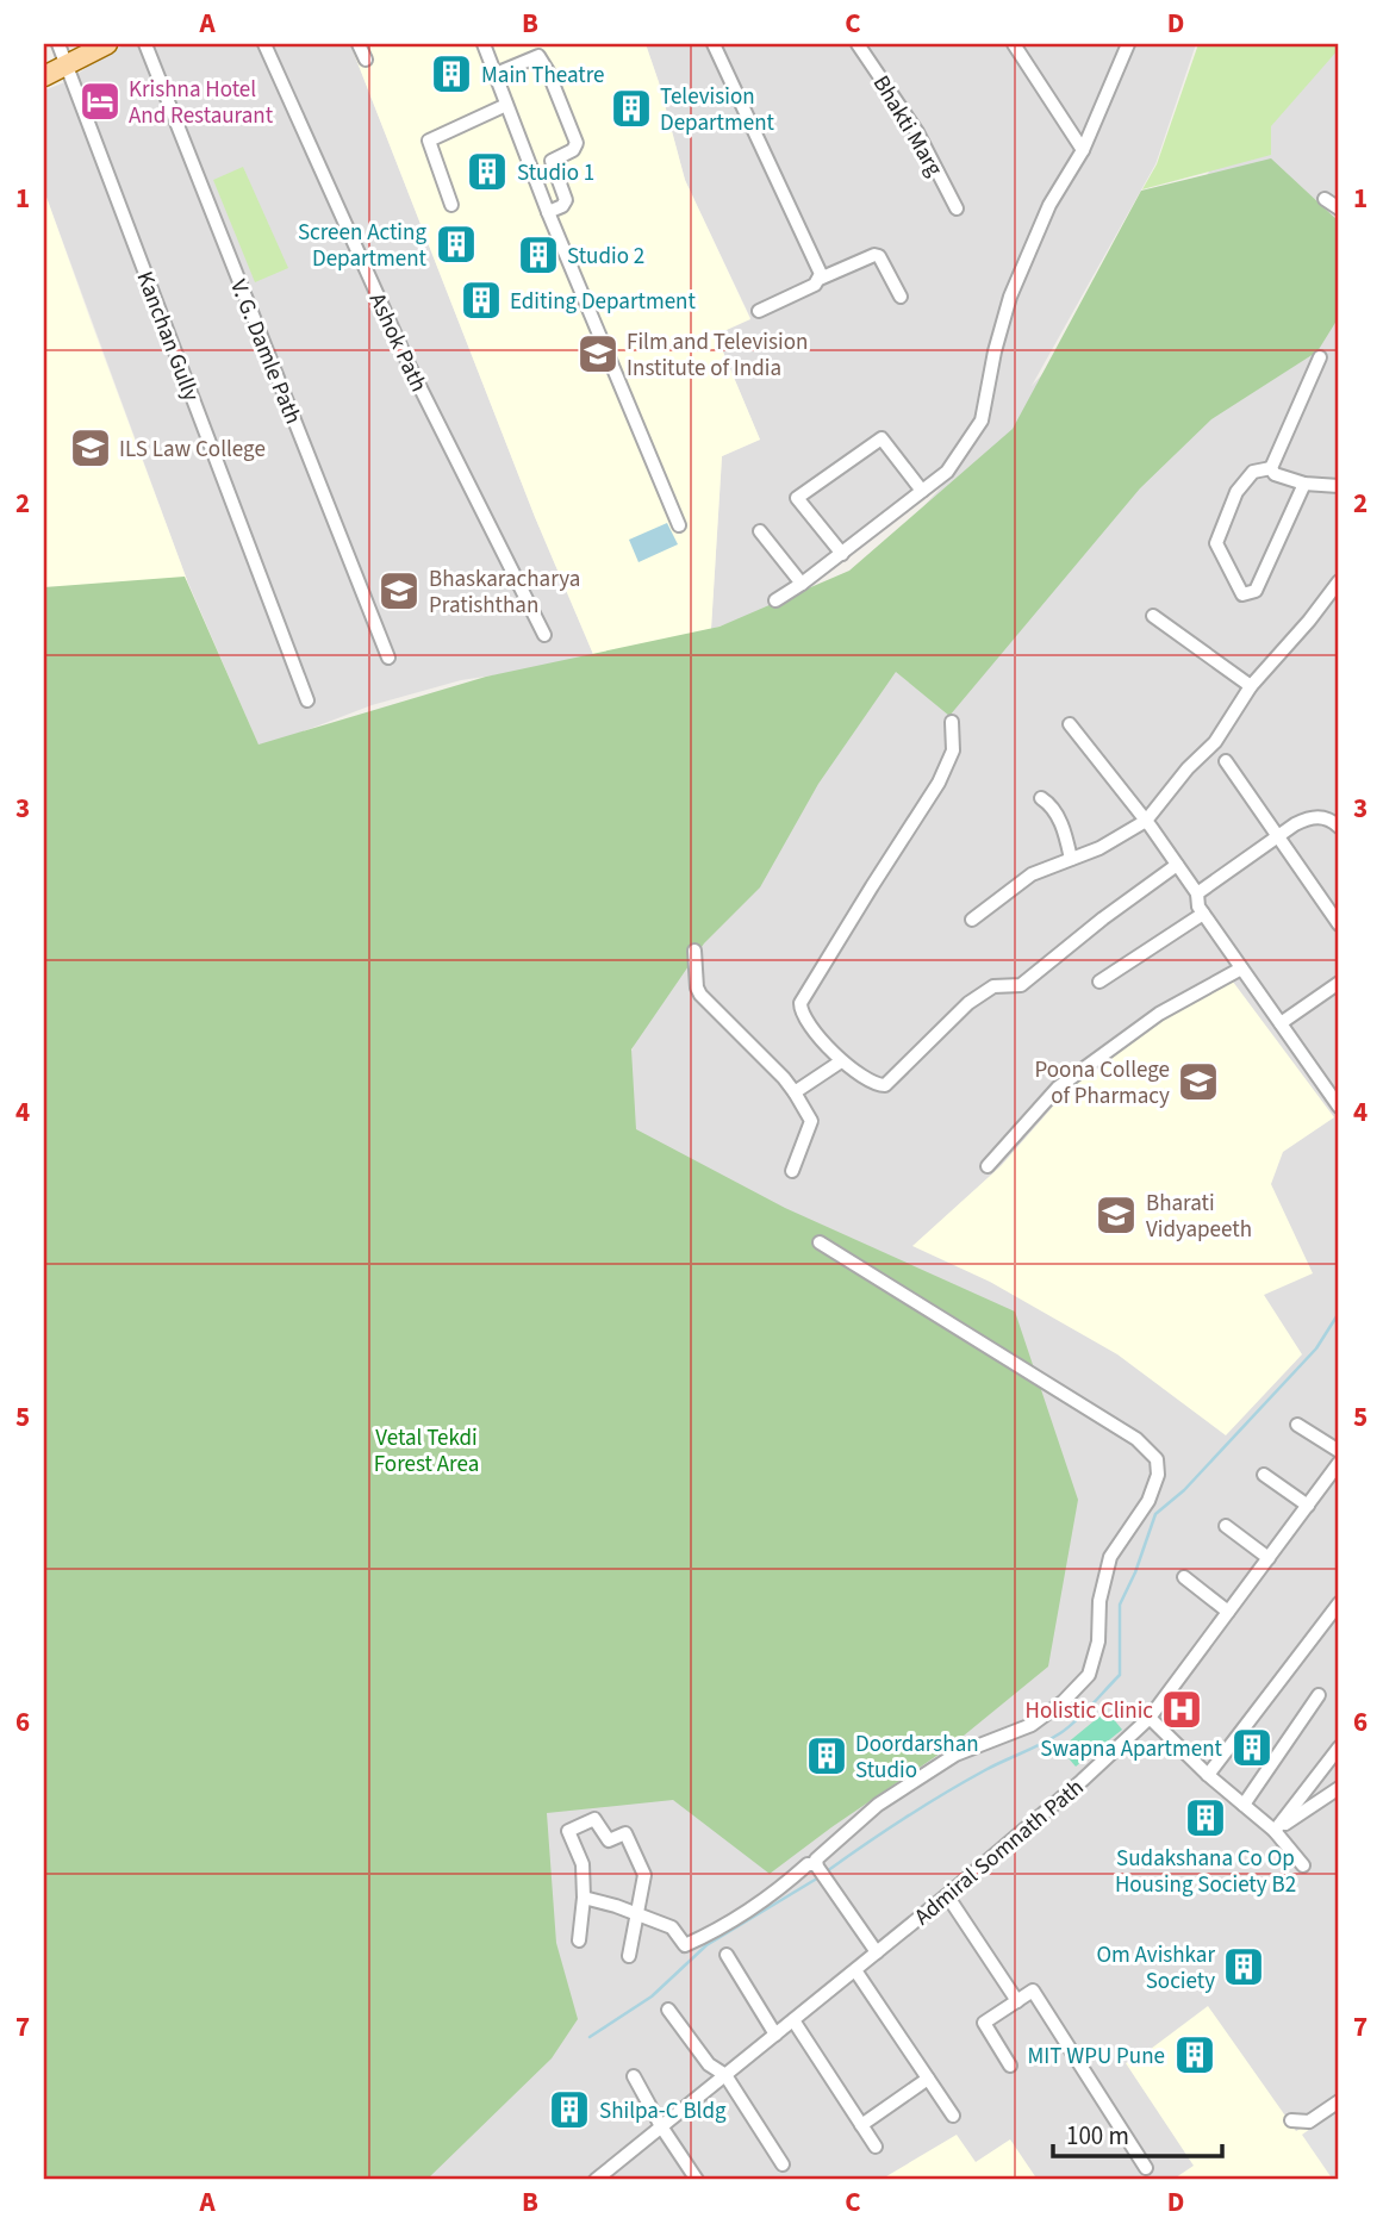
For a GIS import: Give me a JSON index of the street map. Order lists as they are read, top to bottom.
{
  "streets": {
    "street": [
      "Bhakti Marg",
      "Kanchan Gully",
      "Ashok Path",
      "V. G. Damle Path",
      "Admiral Somnath Path"
    ]
  },
  "parks": ["Vetal Tekdi Forest Area"],
  "places": {
    "building": [
      "Main Theatre",
      "Television Department",
      "Studio 1",
      "Screen Acting Department",
      "Studio 2",
      "Editing Department",
      "Swapna Apartment",
      "Doordarshan Studio",
      "Sudakshana Co Op Housing Society B2",
      "Om Avishkar Society",
      "MIT WPU Pune",
      "Shilpa-C Bldg"
    ],
    "hotel": ["Krishna Hotel And Restaurant"],
    "school or university": [
      "Film and Television Institute of India",
      "ILS Law College",
      "Bhaskaracharya Pratishthan",
      "Poona College of Pharmacy",
      "Bharati Vidyapeeth"
    ],
    "hospital": ["Holistic Clinic"]
  },
  "scale_bar": "100 m",
  "grid": {
    "columns": [
      "A",
      "B",
      "C",
      "D"
    ],
    "rows": [
      "1",
      "2",
      "3",
      "4",
      "5",
      "6",
      "7"
    ]
  }
}
